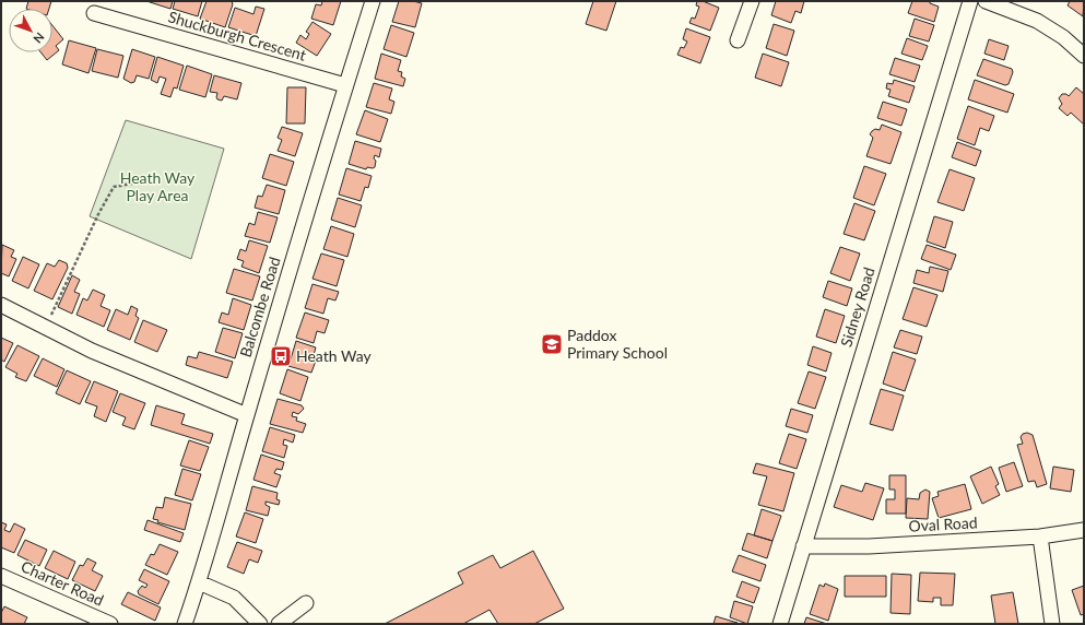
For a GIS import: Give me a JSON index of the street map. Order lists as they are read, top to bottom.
{
  "streets": {
    "street": [
      "Shuckburgh Crescent",
      "Balcombe Road",
      "Sidney Road",
      "Oval Road",
      "Charter Road"
    ]
  },
  "crossings": [
    ["Shuckburgh Crescent", "Balcombe Road"],
    ["Sidney Road", "Oval Road"]
  ],
  "parks": ["Heath Way Play Area"],
  "places": {
    "school or university": ["Paddox Primary School"],
    "bus stop": ["Heath Way"]
  },
  "north": "bottom right"
}
